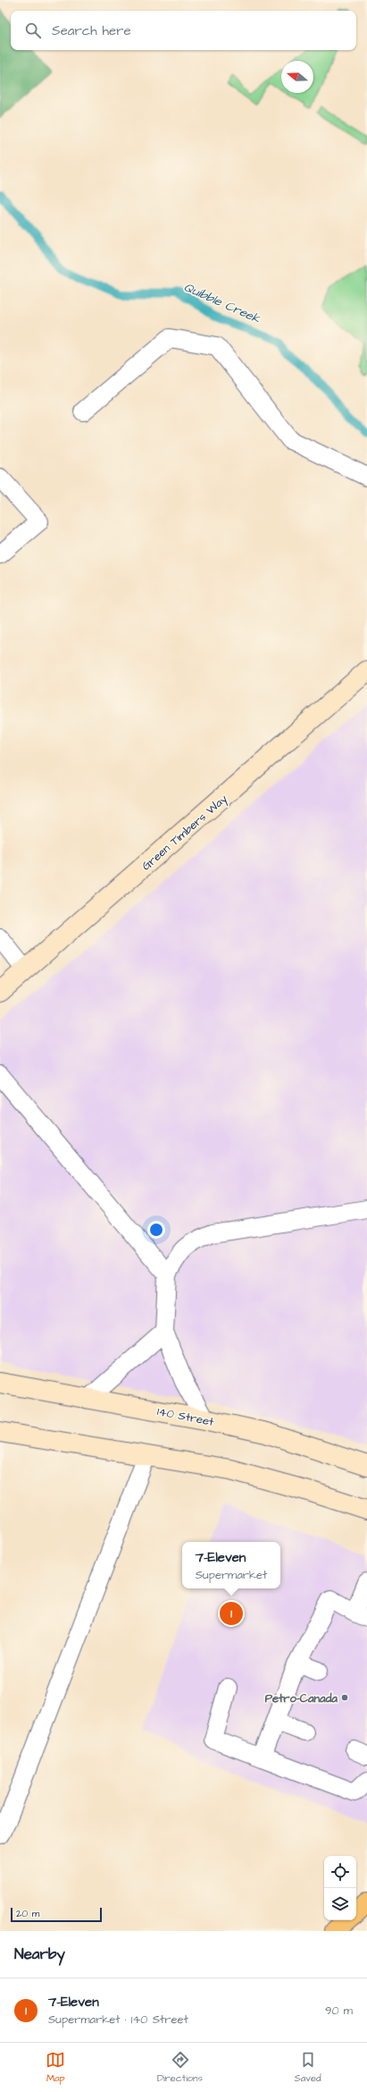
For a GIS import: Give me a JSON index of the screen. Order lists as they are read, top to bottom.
{
  "streets": {
    "main road": ["Green Timbers Way", "140 Street"]
  },
  "water": ["Quibble Creek"],
  "places": ["Petro-Canada"],
  "scale_bar": "20 m",
  "north": "left",
  "page": {
    "search": "Search here",
    "popup": ["7-Eleven", "Supermarket"],
    "pins": "1",
    "scale": "20 m",
    "heading": "Nearby",
    "list": [
      {
        "mark": "1",
        "name": "7-Eleven",
        "note": "Supermarket · 140 Street",
        "value": "90 m"
      }
    ],
    "nav": ["Map", "Directions", "Saved"]
  }
}
